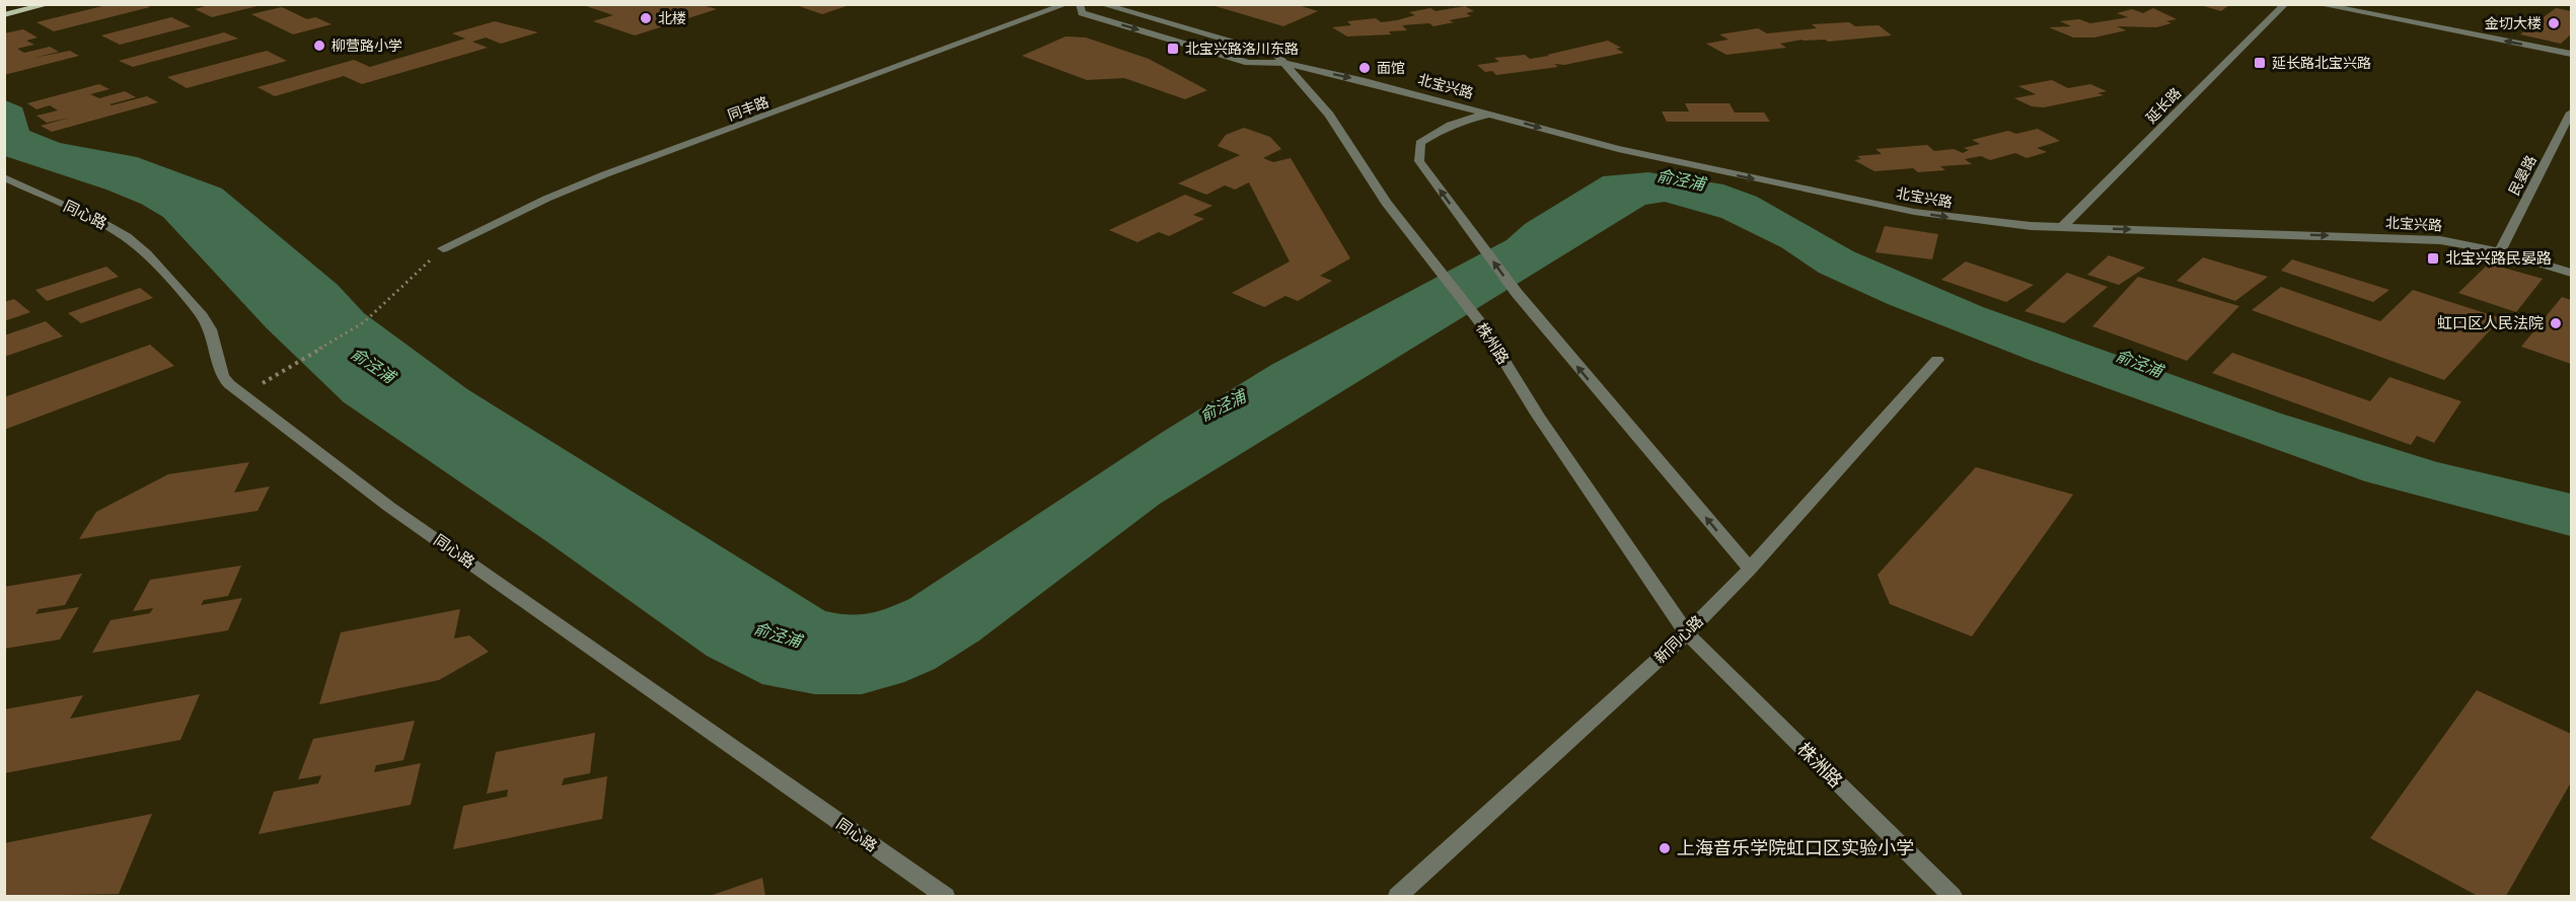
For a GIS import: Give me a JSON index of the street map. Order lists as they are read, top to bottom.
{
  "streets": {
    "street": [
      "北宝兴路",
      "延长路",
      "同丰路",
      "民晏路",
      "同心路",
      "株州路",
      "新同心路",
      "株洲路"
    ]
  },
  "crossings": [
    ["北宝兴路", "延长路"],
    ["北宝兴路", "民晏路"],
    ["北宝兴路", "株州路"],
    ["株州路", "新同心路"],
    ["株州路", "株洲路"],
    ["新同心路", "株洲路"]
  ],
  "one_way": ["北宝兴路"],
  "water": ["俞泾浦"],
  "places": {
    "other": [
      "北楼",
      "金切大楼",
      "柳营路小学",
      "面馆",
      "虹口区人民法院",
      "上海音乐学院虹口区实验小学"
    ],
    "transit": ["北宝兴路洛川东路", "延长路北宝兴路", "北宝兴路民晏路"]
  }
}
